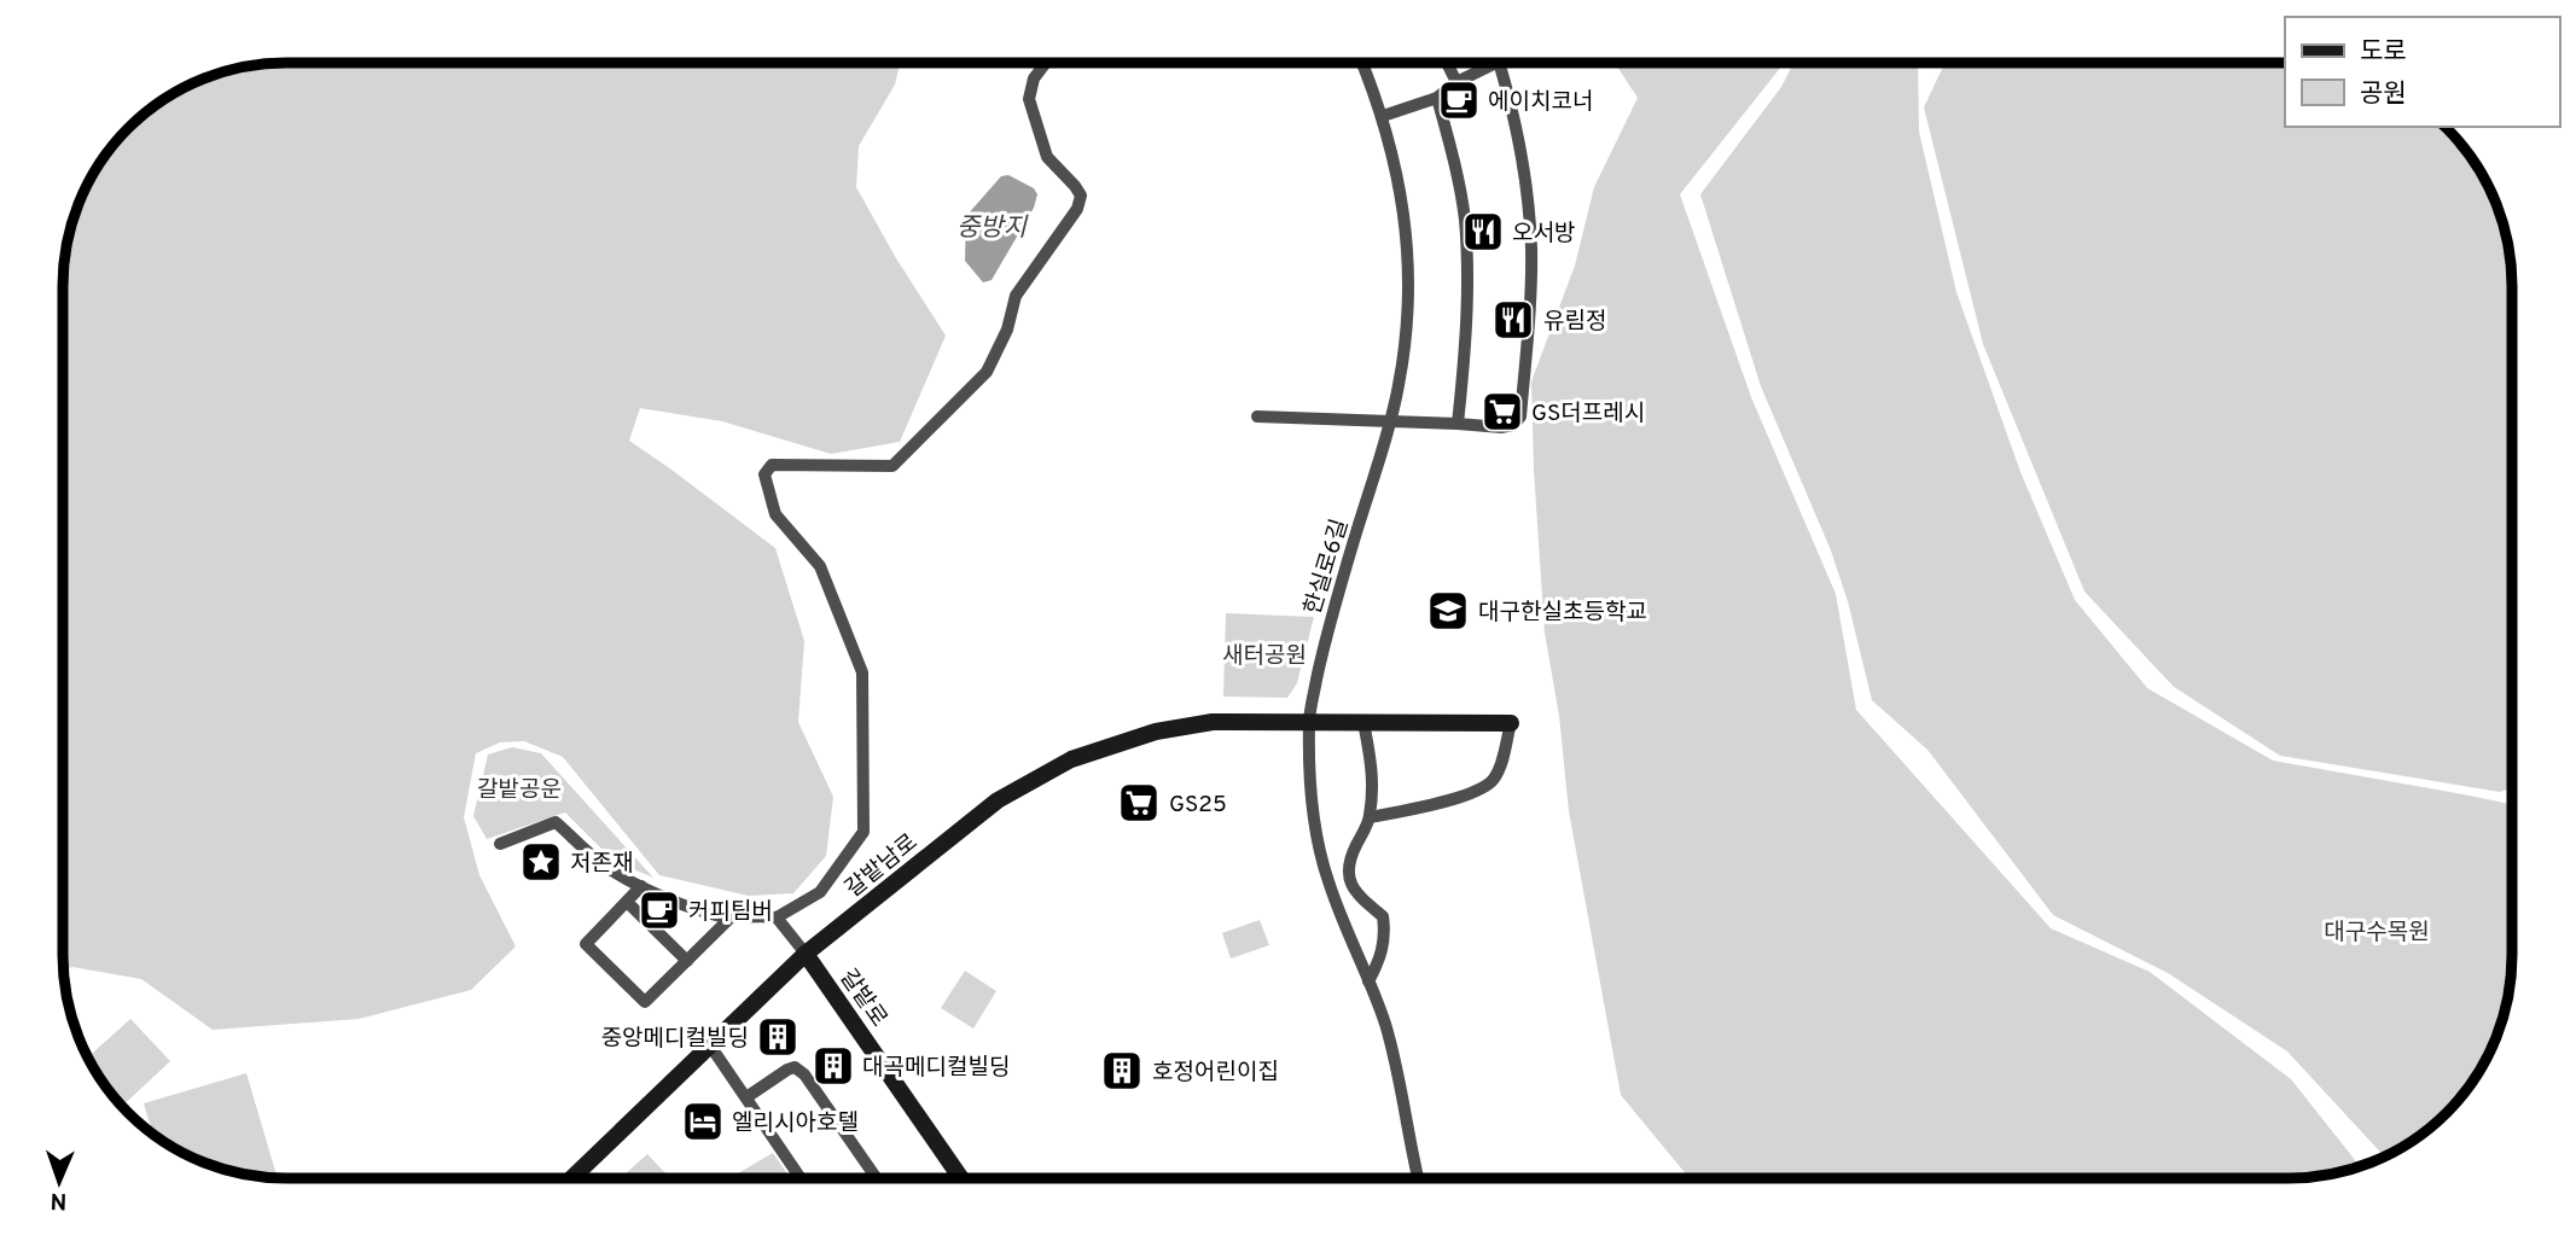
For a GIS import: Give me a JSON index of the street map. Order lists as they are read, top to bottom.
{
  "streets": {
    "main road": ["갈밭남로", "갈밭로"],
    "street": ["한실로6길"]
  },
  "crossings": [
    ["한실로6길", "갈밭남로"],
    ["갈밭남로", "갈밭로"]
  ],
  "water": ["중방지"],
  "parks": ["새터공원", "갈밭공운", "대구수목원"],
  "places": {
    "cafe": ["에이치코너", "커피팀버"],
    "restaurant": ["오서방", "유림정"],
    "supermarket": ["GS더프레시", "GS25"],
    "school or university": ["대구한실초등학교"],
    "place": ["저존재"],
    "building": ["중앙메디컬빌딩", "대곡메디컬빌딩", "호정어린이집"],
    "hotel": ["엘리시아호텔"]
  },
  "legend": ["도로", "공원"],
  "north": "bottom"
}
